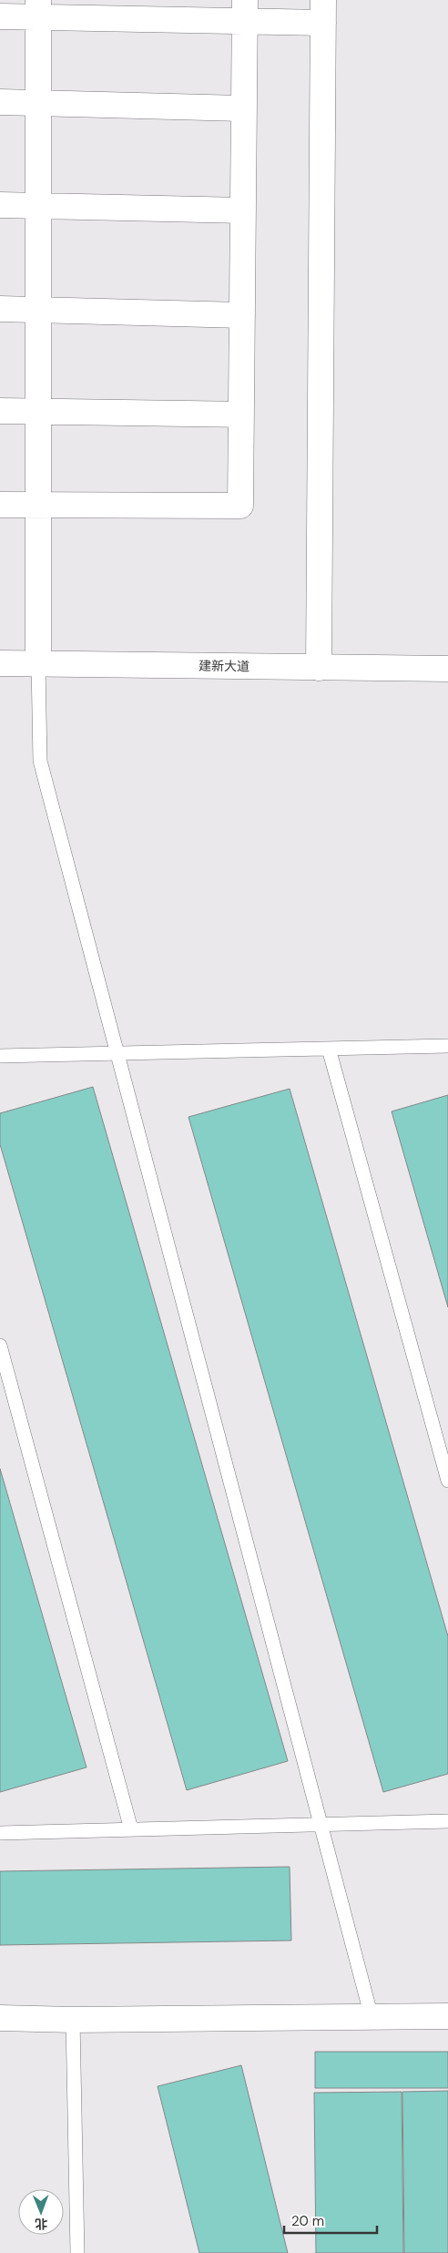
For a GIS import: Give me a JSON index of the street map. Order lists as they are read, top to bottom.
{
  "streets": {
    "street": ["建新大道"]
  },
  "scale_bar": "20 m",
  "north": "bottom"
}
